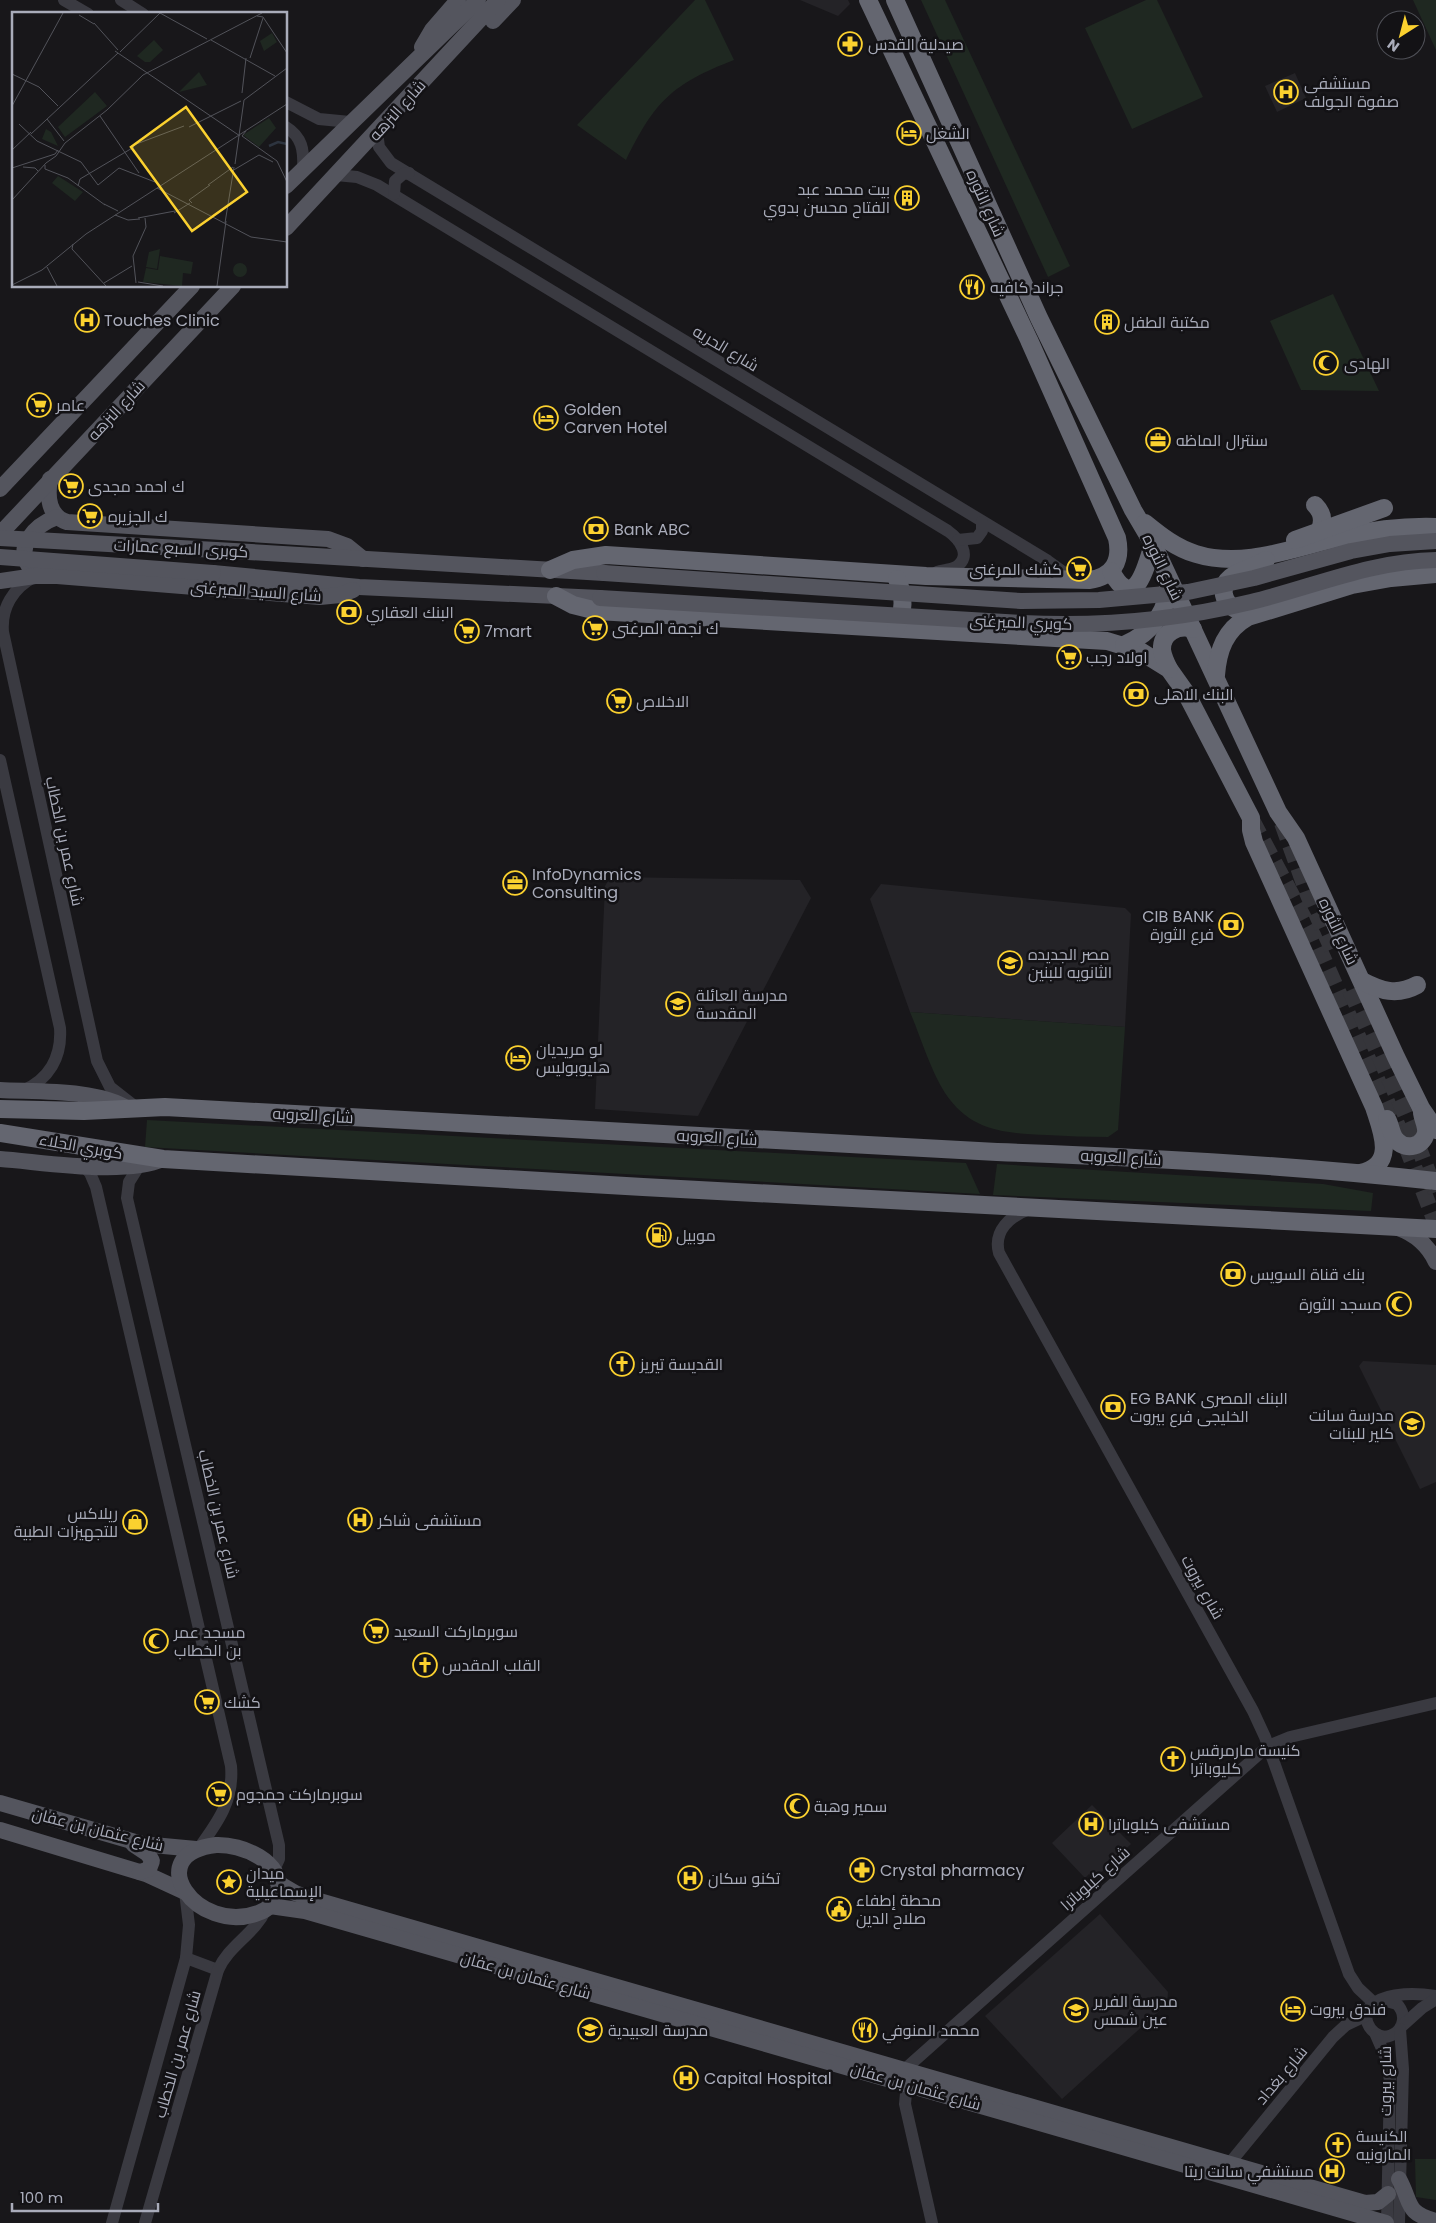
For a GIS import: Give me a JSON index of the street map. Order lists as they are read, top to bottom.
{
  "streets": {
    "highway": ["شارع الثوره", "شارع العروبه", "كوبري الجلاء"],
    "main road": [
      "شارع النزهه",
      "كوبرى السبع عمارات",
      "شارع السيد الميرغنى",
      "كوبري الميرغنى",
      "شارع عثمان بن عفان"
    ],
    "street": [
      "شارع الحريه",
      "شارع عمر بن الخطاب",
      "شارع بيروت",
      "شارع كيلوباترا",
      "شارع بغداد"
    ]
  },
  "crossings": [
    ["شارع النزهه", "شارع الحريه"],
    ["شارع النزهه", "كوبرى السبع عمارات"],
    ["كوبرى السبع عمارات", "شارع السيد الميرغنى"],
    ["شارع السيد الميرغنى", "كوبري الميرغنى"],
    ["شارع السيد الميرغنى", "شارع عمر بن الخطاب"],
    ["شارع عمر بن الخطاب", "شارع العروبه"],
    ["شارع عمر بن الخطاب", "كوبري الجلاء"],
    ["شارع عمر بن الخطاب", "شارع عثمان بن عفان"],
    ["شارع العروبه", "كوبري الجلاء"],
    ["شارع بيروت", "شارع عثمان بن عفان"],
    ["شارع بيروت", "شارع كيلوباترا"],
    ["شارع بيروت", "شارع بغداد"],
    ["شارع عثمان بن عفان", "شارع كيلوباترا"],
    ["شارع عثمان بن عفان", "شارع بغداد"]
  ],
  "places": {
    "pharmacy": ["صيدلية القدس", "Crystal pharmacy"],
    "hospital": [
      "مستشفى صفوة الجولف",
      "Touches Clinic",
      "مستشفى شاكر",
      "مستشفى كيلوباترا",
      "تكنو سكان",
      "Capital Hospital",
      "مستشفي سانت ريتا"
    ],
    "hotel": [
      "الشغل",
      "Golden Carven Hotel",
      "لو مريديان هليوبوليس",
      "فندق بيروت"
    ],
    "building": ["بيت محمد عبد الفتاح محسن بدوي", "مكتبة الطفل"],
    "restaurant": ["جراند كافيه", "محمد المنوفي"],
    "mosque": [
      "الهادى",
      "مسجد الثورة",
      "مسجد عمر بن الخطاب",
      "سمير وهبة"
    ],
    "supermarket": [
      "عامر",
      "ك احمد مجدى",
      "ك الجزيره",
      "كشك المرغنى",
      "ك نجمة المرغنى",
      "7mart",
      "اولاد رجب",
      "الاخلاص",
      "سوبرماركت السعيد",
      "كشك",
      "سوبرماركت جمجوم"
    ],
    "office": ["سنترال الماظه", "InfoDynamics Consulting"],
    "bank": [
      "Bank ABC",
      "البنك العقاري",
      "البنك الاهلى",
      "CIB BANK فرع الثورة",
      "بنك قناة السويس",
      "EG BANK البنك المصرى الخليجى فرع بيروت"
    ],
    "school or university": [
      "مصر الجديده الثانويه للبنين",
      "مدرسة العائلة المقدسة",
      "مدرسة سانت كلير للبنات",
      "مدرسة الفرير عين شمس",
      "مدرسة العبيدية"
    ],
    "fuel station": ["موبيل"],
    "church": [
      "القديسة تيريز",
      "القلب المقدس",
      "كنيسة مارمرقس كليوباترا",
      "الكنيسة المارونيه"
    ],
    "shop": ["ريلاكس للتجهيزات الطبية"],
    "place": ["ميدان الإسماعيلية"],
    "public building": ["محطة إطفاء صلاح الدين"]
  },
  "scale_bar": "100 m",
  "north": "bottom left"
}
